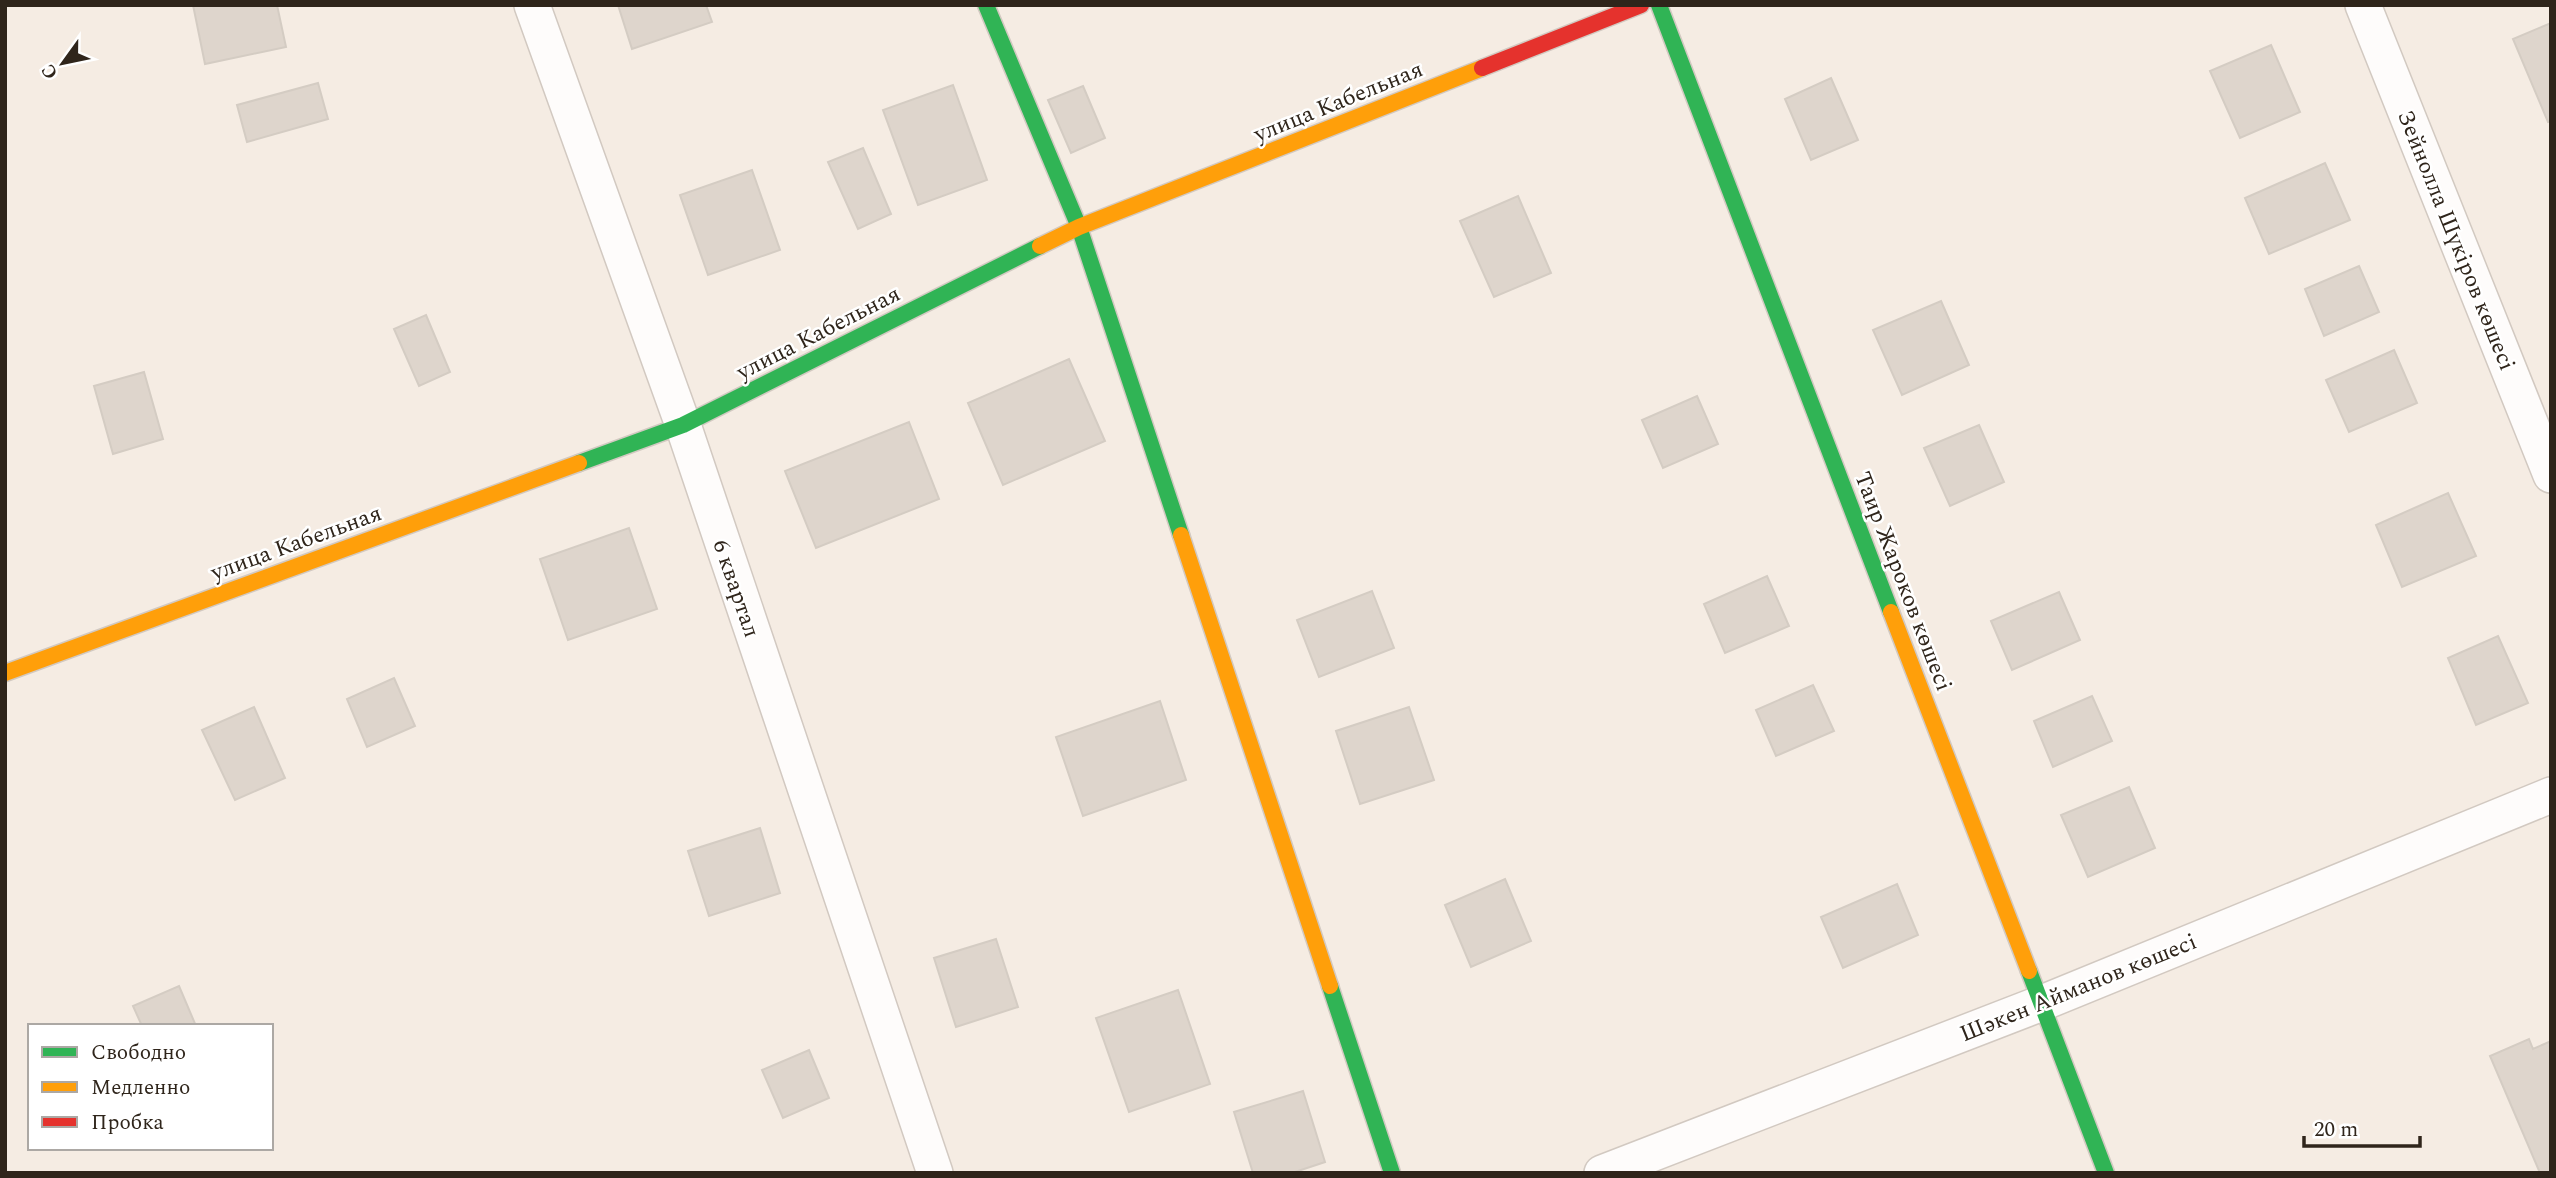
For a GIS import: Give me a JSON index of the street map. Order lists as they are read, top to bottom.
{
  "streets": {
    "street": [
      "улица Кабельная",
      "Зейнолла Шүкіров көшесі",
      "Таир Жароков көшесі",
      "6 квартал",
      "Шәкен Айманов көшесі"
    ]
  },
  "crossings": [
    ["улица Кабельная", "6 квартал"],
    ["Таир Жароков көшесі", "Шәкен Айманов көшесі"]
  ],
  "legend": ["Свободно", "Медленно", "Пробка"],
  "scale_bar": "20 m",
  "north": "bottom left"
}
